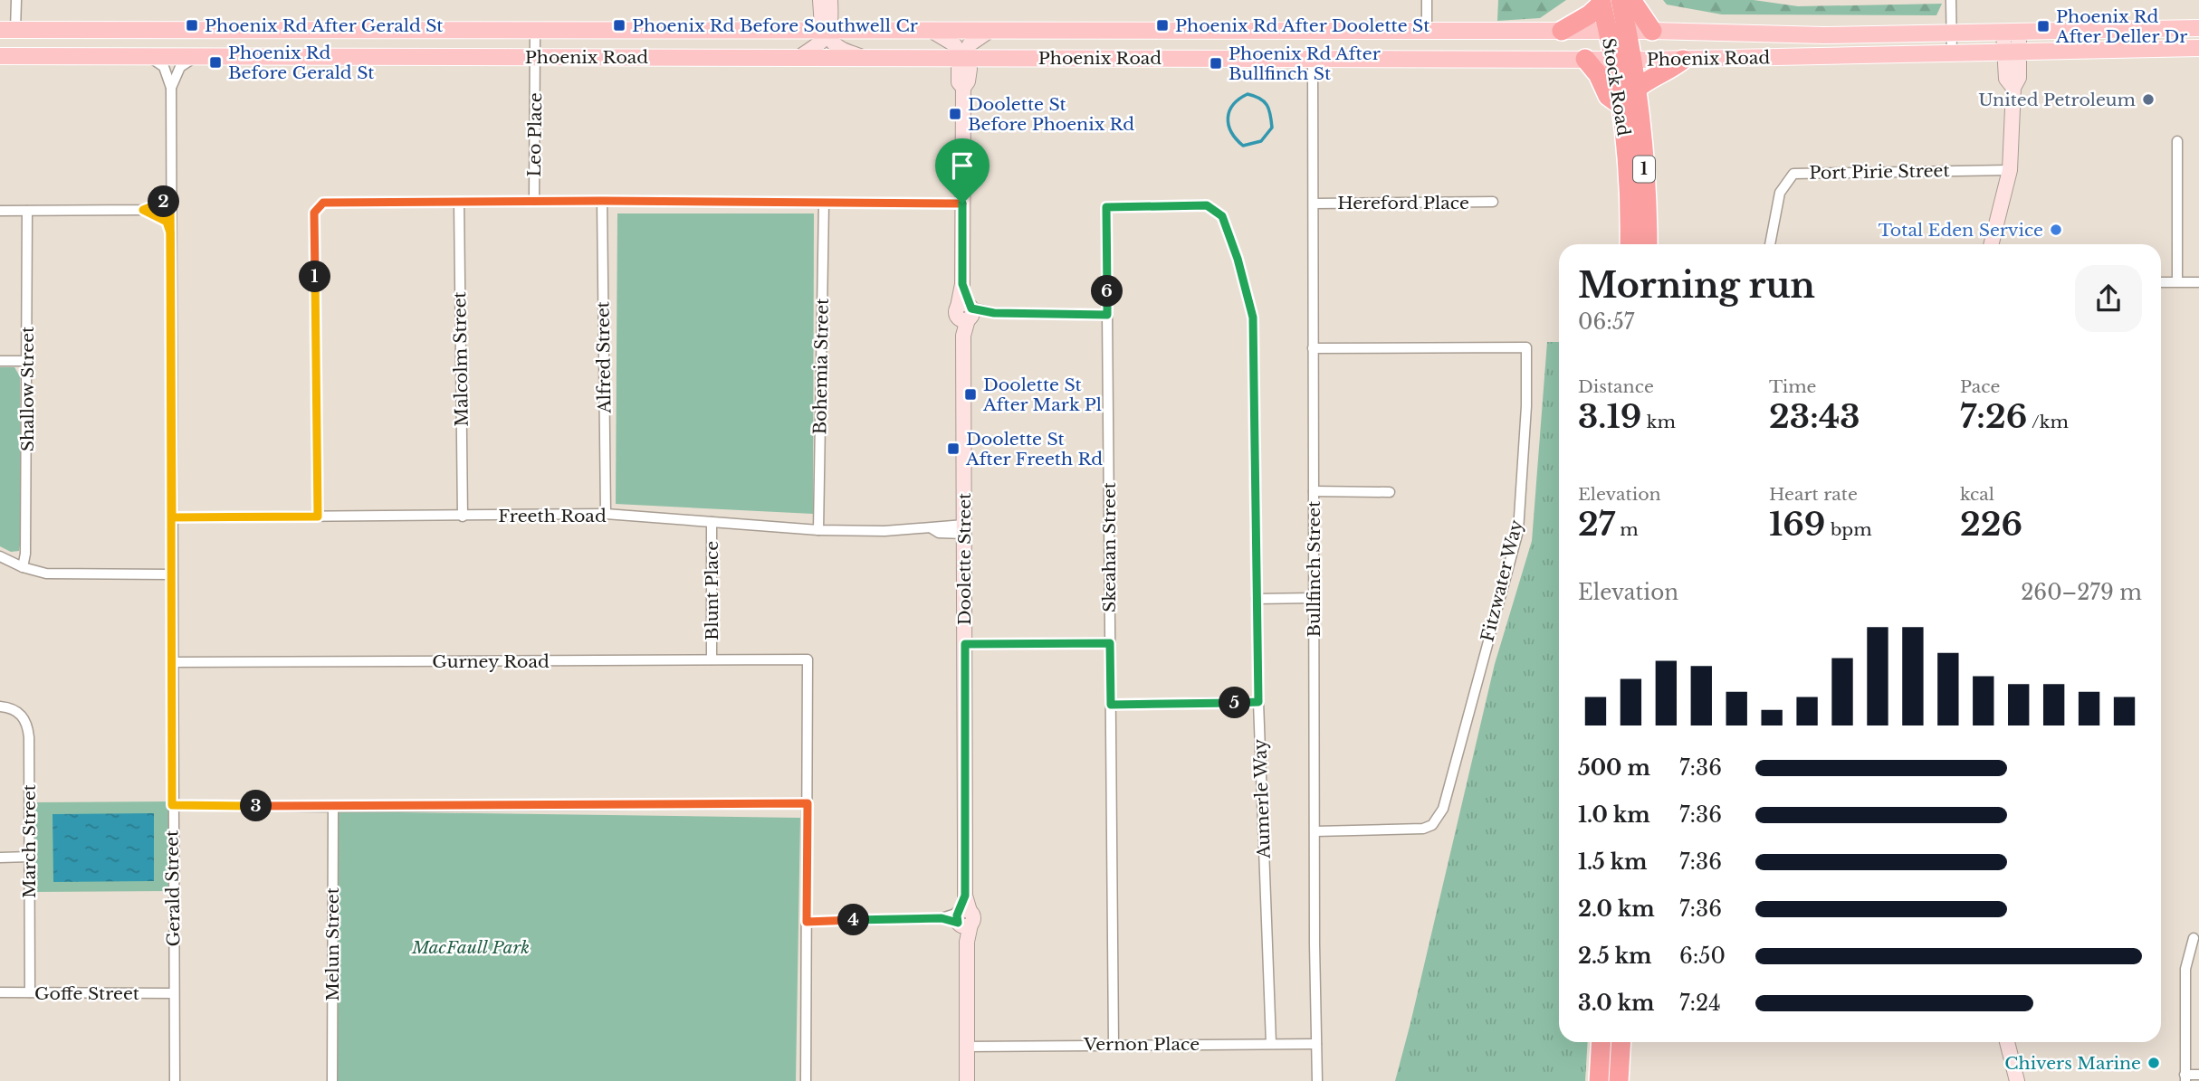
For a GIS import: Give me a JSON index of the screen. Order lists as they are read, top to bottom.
{
  "streets": {
    "highway": ["Stock Road", "1"],
    "main road": ["Phoenix Road"],
    "street": [
      "Leo Place",
      "Port Pirie Street",
      "Hereford Place",
      "Alfred Street",
      "Malcolm Street",
      "Bohemia Street",
      "Shallow Street",
      "Freeth Road",
      "Skeahan Street",
      "Doolette Street",
      "Bullfinch Street",
      "Fitzwater Way",
      "Blunt Place",
      "Gurney Road",
      "Aumerle Way",
      "March Street",
      "Gerald Street",
      "Melun Street",
      "Goffe Street",
      "Vernon Place"
    ]
  },
  "crossings": [
    ["Phoenix Road", "Stock Road"],
    ["Phoenix Road", "Leo Place"],
    ["Phoenix Road", "Doolette Street"],
    ["Phoenix Road", "Bullfinch Street"],
    ["Hereford Place", "Bullfinch Street"],
    ["Alfred Street", "Freeth Road"],
    ["Malcolm Street", "Freeth Road"],
    ["Bohemia Street", "Freeth Road"],
    ["Freeth Road", "Doolette Street"],
    ["Freeth Road", "Blunt Place"],
    ["Freeth Road", "Gerald Street"],
    ["Skeahan Street", "Aumerle Way"],
    ["Skeahan Street", "Vernon Place"],
    ["Doolette Street", "Vernon Place"],
    ["Bullfinch Street", "Fitzwater Way"],
    ["Bullfinch Street", "Vernon Place"],
    ["Blunt Place", "Gurney Road"],
    ["Gurney Road", "Gerald Street"],
    ["Aumerle Way", "Vernon Place"],
    ["March Street", "Goffe Street"],
    ["Gerald Street", "Goffe Street"]
  ],
  "parks": ["MacFaull Park"],
  "places": {
    "transit": [
      "Phoenix Rd After Gerald St",
      "Phoenix Rd Before Southwell Cr",
      "Phoenix Rd After Doolette St",
      "Phoenix Rd After Deller Dr",
      "Phoenix Rd Before Gerald St",
      "Phoenix Rd After Bullfinch St",
      "Doolette St Before Phoenix Rd",
      "Doolette St After Mark Pl",
      "Doolette St After Freeth Rd"
    ],
    "other": ["United Petroleum", "Total Eden Service", "Chivers Marine"]
  },
  "page": {
    "pins": [
      "2",
      "1",
      "6",
      "5",
      "3",
      "4"
    ],
    "heading": ["Morning run", "06:57"],
    "stats": [
      ["Distance", "3.19 km"],
      ["Time", "23:43"],
      ["Pace", "7:26 /km"],
      ["Elevation", "27 m"],
      ["Heart rate", "169 bpm"],
      ["kcal", "226"]
    ],
    "chart": ["Elevation", "260–279 m"],
    "list": [
      {
        "name": "500 m",
        "note": "7:36"
      },
      {
        "name": "1.0 km",
        "note": "7:36"
      },
      {
        "name": "1.5 km",
        "note": "7:36"
      },
      {
        "name": "2.0 km",
        "note": "7:36"
      },
      {
        "name": "2.5 km",
        "note": "6:50"
      },
      {
        "name": "3.0 km",
        "note": "7:24"
      }
    ]
  }
}
